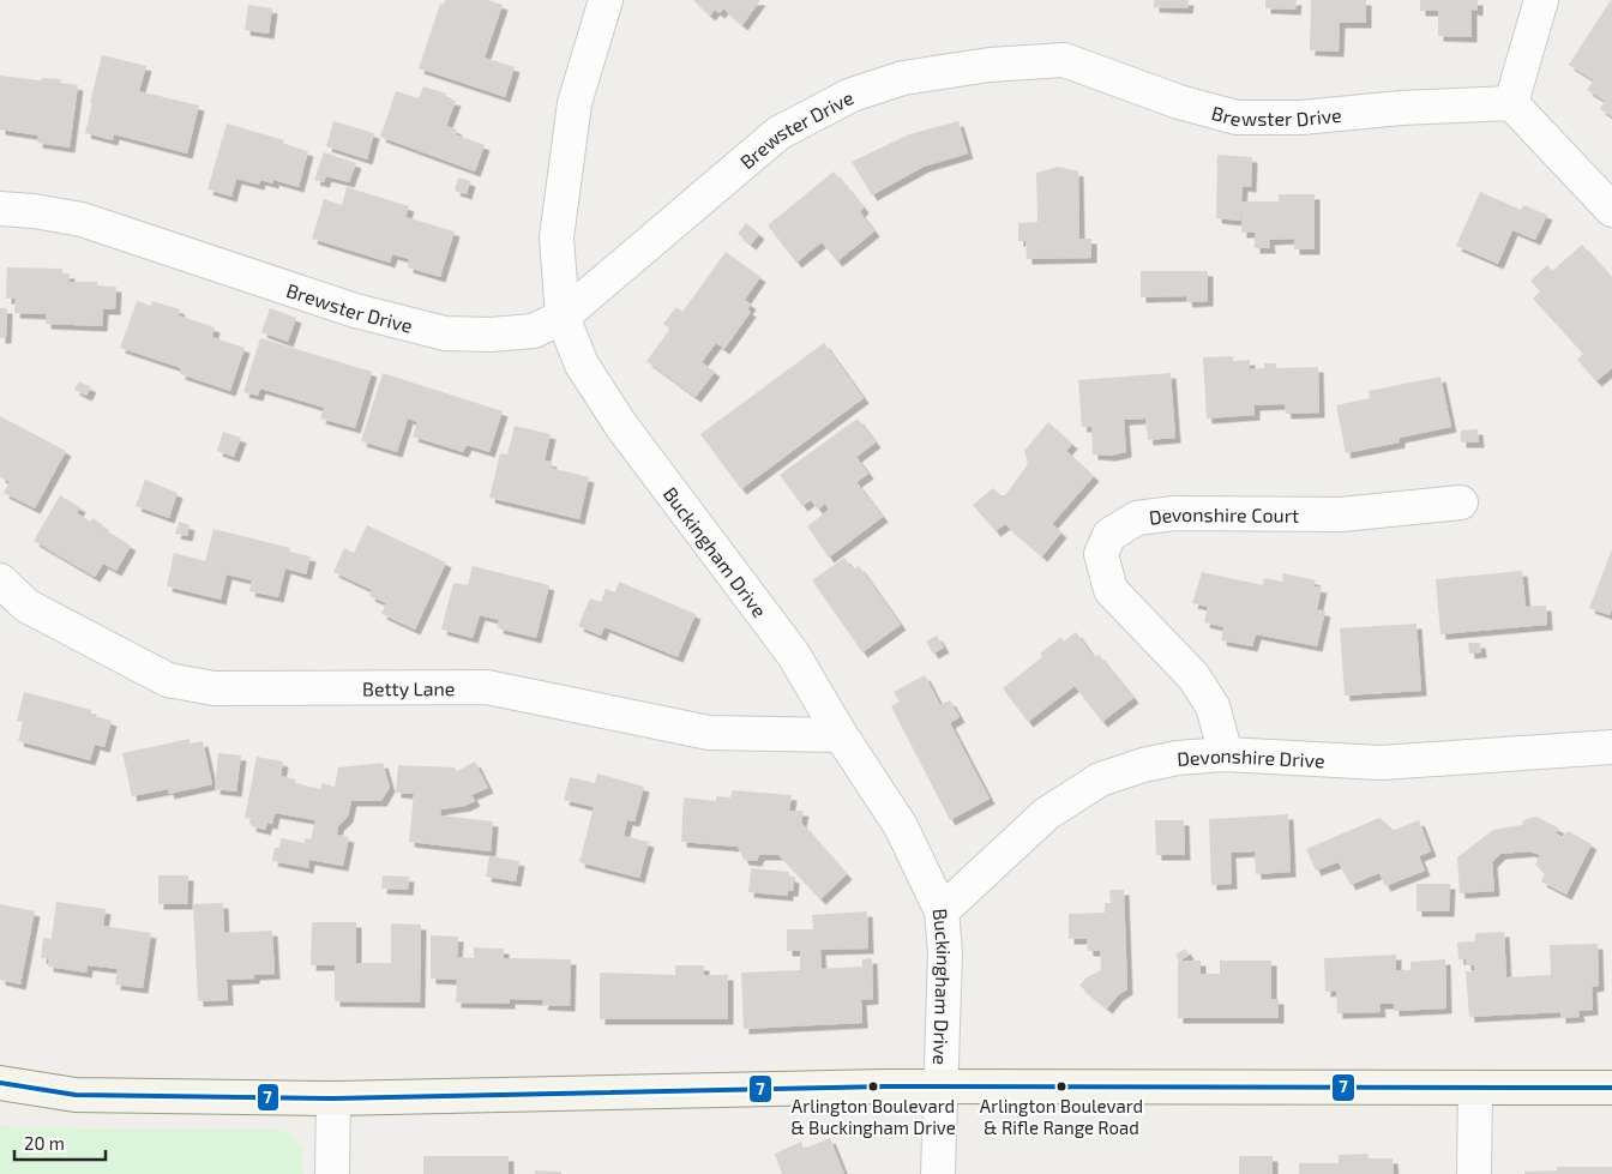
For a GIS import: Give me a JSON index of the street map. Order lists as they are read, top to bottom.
{
  "streets": {
    "street": [
      "Brewster Drive",
      "Devonshire Court",
      "Buckingham Drive",
      "Betty Lane",
      "Devonshire Drive"
    ]
  },
  "crossings": [
    ["Brewster Drive", "Buckingham Drive"],
    ["Devonshire Court", "Devonshire Drive"],
    ["Buckingham Drive", "Betty Lane"],
    ["Buckingham Drive", "Devonshire Drive"]
  ],
  "places": ["Arlington Boulevard & Buckingham Drive", "Arlington Boulevard & Rifle Range Road"],
  "lines": ["transit line 7"],
  "scale_bar": "20 m"
}
